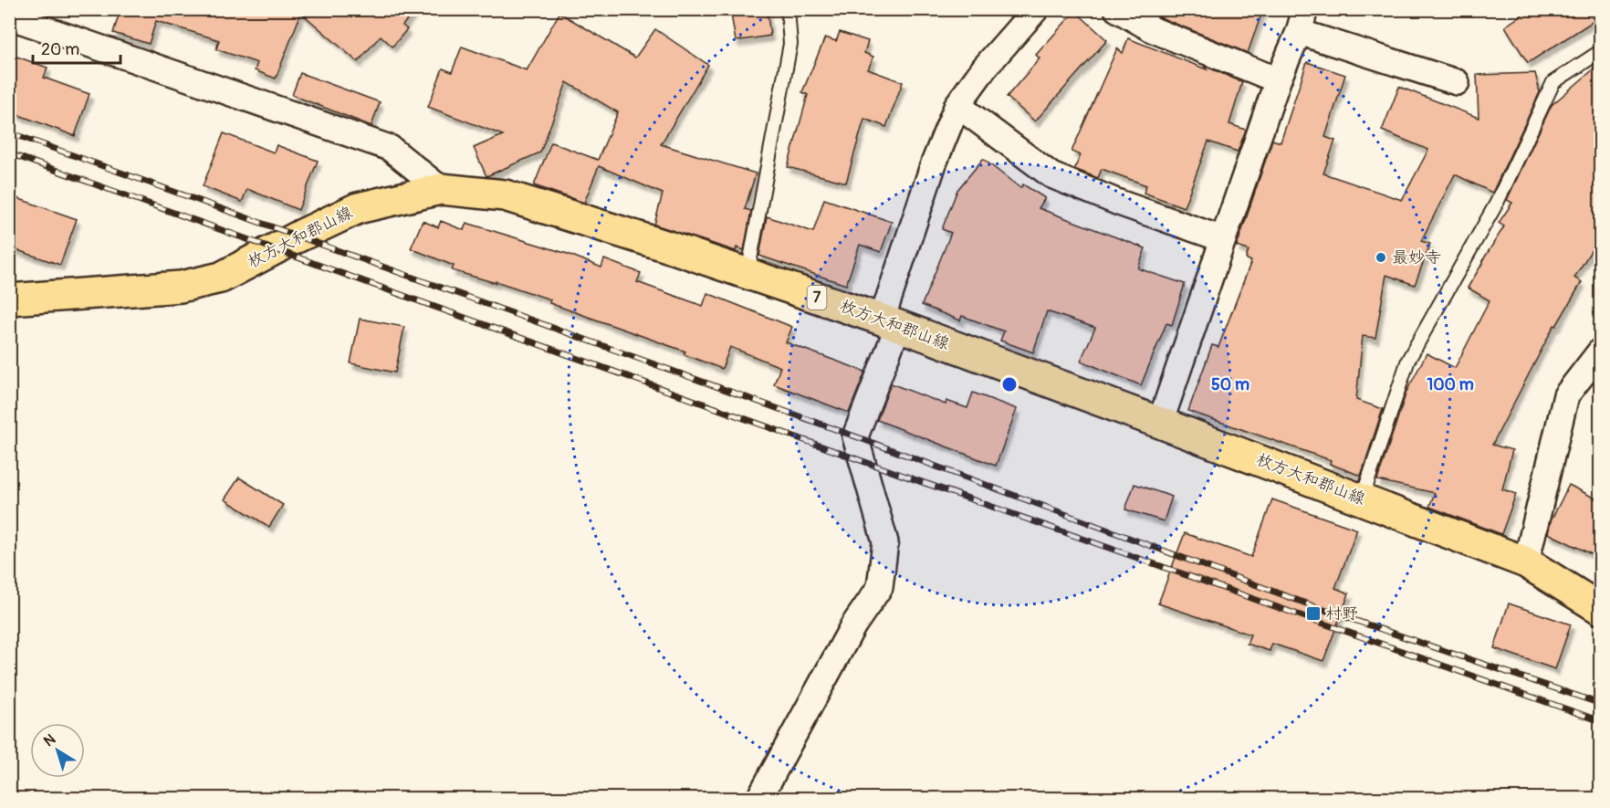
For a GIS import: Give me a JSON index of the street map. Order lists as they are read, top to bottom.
{
  "streets": {
    "main road": ["枚方大和郡山線", "7"]
  },
  "places": {
    "other": ["最妙寺"],
    "transit": ["村野"]
  },
  "scale_bar": "20 m",
  "north": "top left",
  "rings": ["50 m", "100 m"]
}
